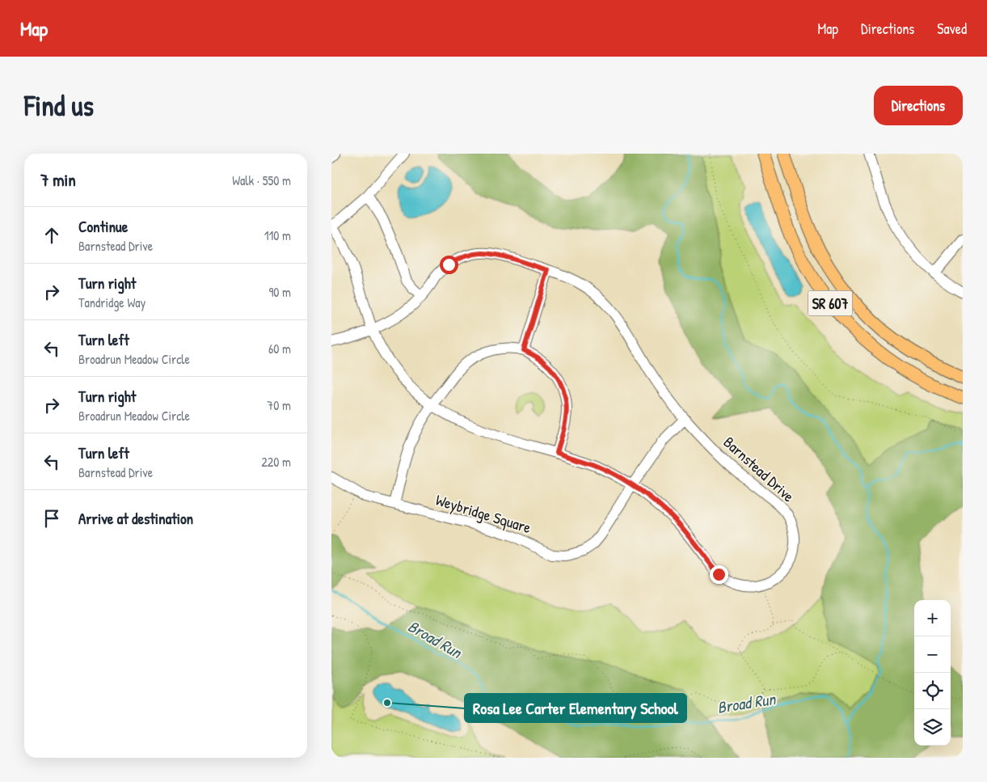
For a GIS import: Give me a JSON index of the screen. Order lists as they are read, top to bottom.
{
  "streets": {
    "main road": ["SR 607"],
    "street": ["Barnstead Drive", "Weybridge Square"]
  },
  "crossings": [
    ["Barnstead Drive", "Weybridge Square"]
  ],
  "water": ["Broad Run"],
  "places": ["Rosa Lee Carter Elementary School"],
  "page": {
    "header": "Map",
    "nav": ["Map", "Directions", "Saved"],
    "buttons": "Directions",
    "title": "Find us",
    "heading": ["7 min", "Walk · 550 m"],
    "list": [
      ["Continue", "Barnstead Drive", "110 m"],
      ["Turn right", "Tandridge Way", "90 m"],
      ["Turn left", "Broadrun Meadow Circle", "60 m"],
      ["Turn right", "Broadrun Meadow Circle", "70 m"],
      ["Turn left", "Barnstead Drive", "220 m"],
      "Arrive at destination"
    ],
    "map_buttons": ["+", "−"]
  }
}
